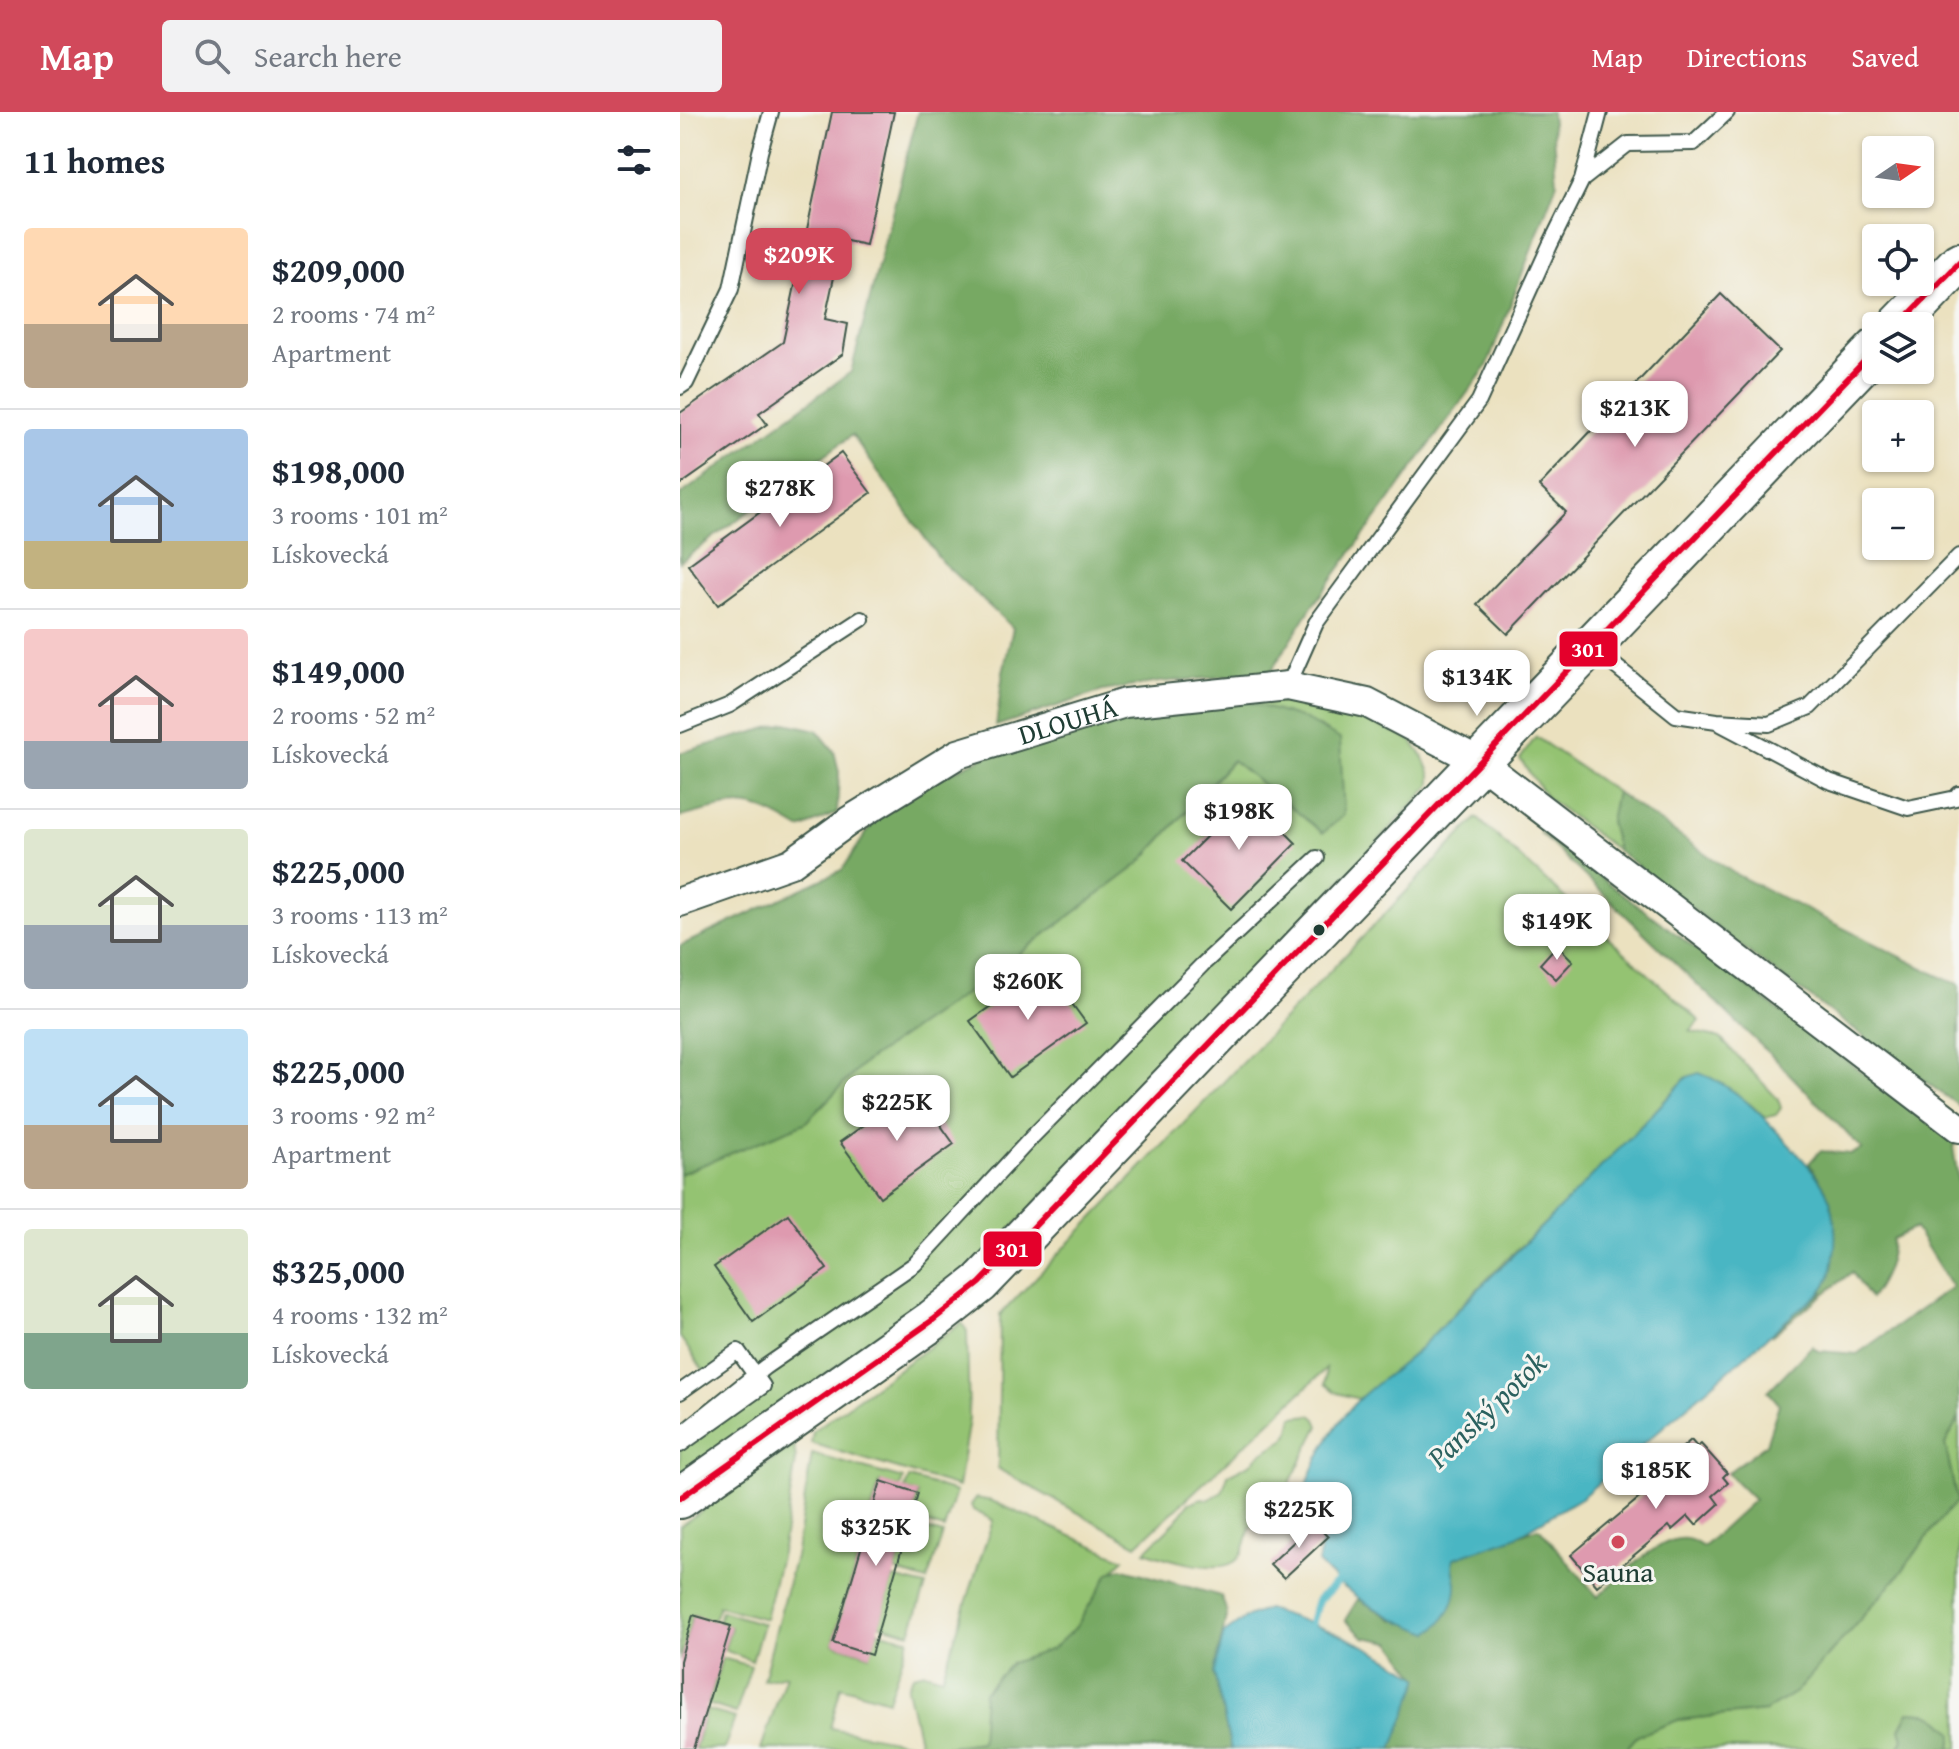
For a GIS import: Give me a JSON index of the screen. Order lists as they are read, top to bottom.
{
  "streets": {
    "street": ["DLOUHÁ"]
  },
  "water": ["Panský potok"],
  "places": ["Sauna"],
  "lines": ["transit line 301"],
  "north": "right",
  "page": {
    "header": "Map",
    "search": "Search here",
    "nav": ["Map", "Directions", "Saved"],
    "heading": "11 homes",
    "map_buttons": ["+", "−"],
    "list": [
      {
        "name": "$209,000",
        "note": "2 rooms · 74 m² · Apartment"
      },
      {
        "name": "$198,000",
        "note": "3 rooms · 101 m² · Lískovecká"
      },
      {
        "name": "$149,000",
        "note": "2 rooms · 52 m² · Lískovecká"
      },
      {
        "name": "$225,000",
        "note": "3 rooms · 113 m² · Lískovecká"
      },
      {
        "name": "$225,000",
        "note": "3 rooms · 92 m² · Apartment"
      },
      {
        "name": "$325,000",
        "note": "4 rooms · 132 m² · Lískovecká"
      }
    ],
    "price": [
      "$209K",
      "$213K",
      "$278K",
      "$134K",
      "$198K",
      "$149K",
      "$260K",
      "$225K",
      "$185K",
      "$225K",
      "$325K"
    ]
  }
}
